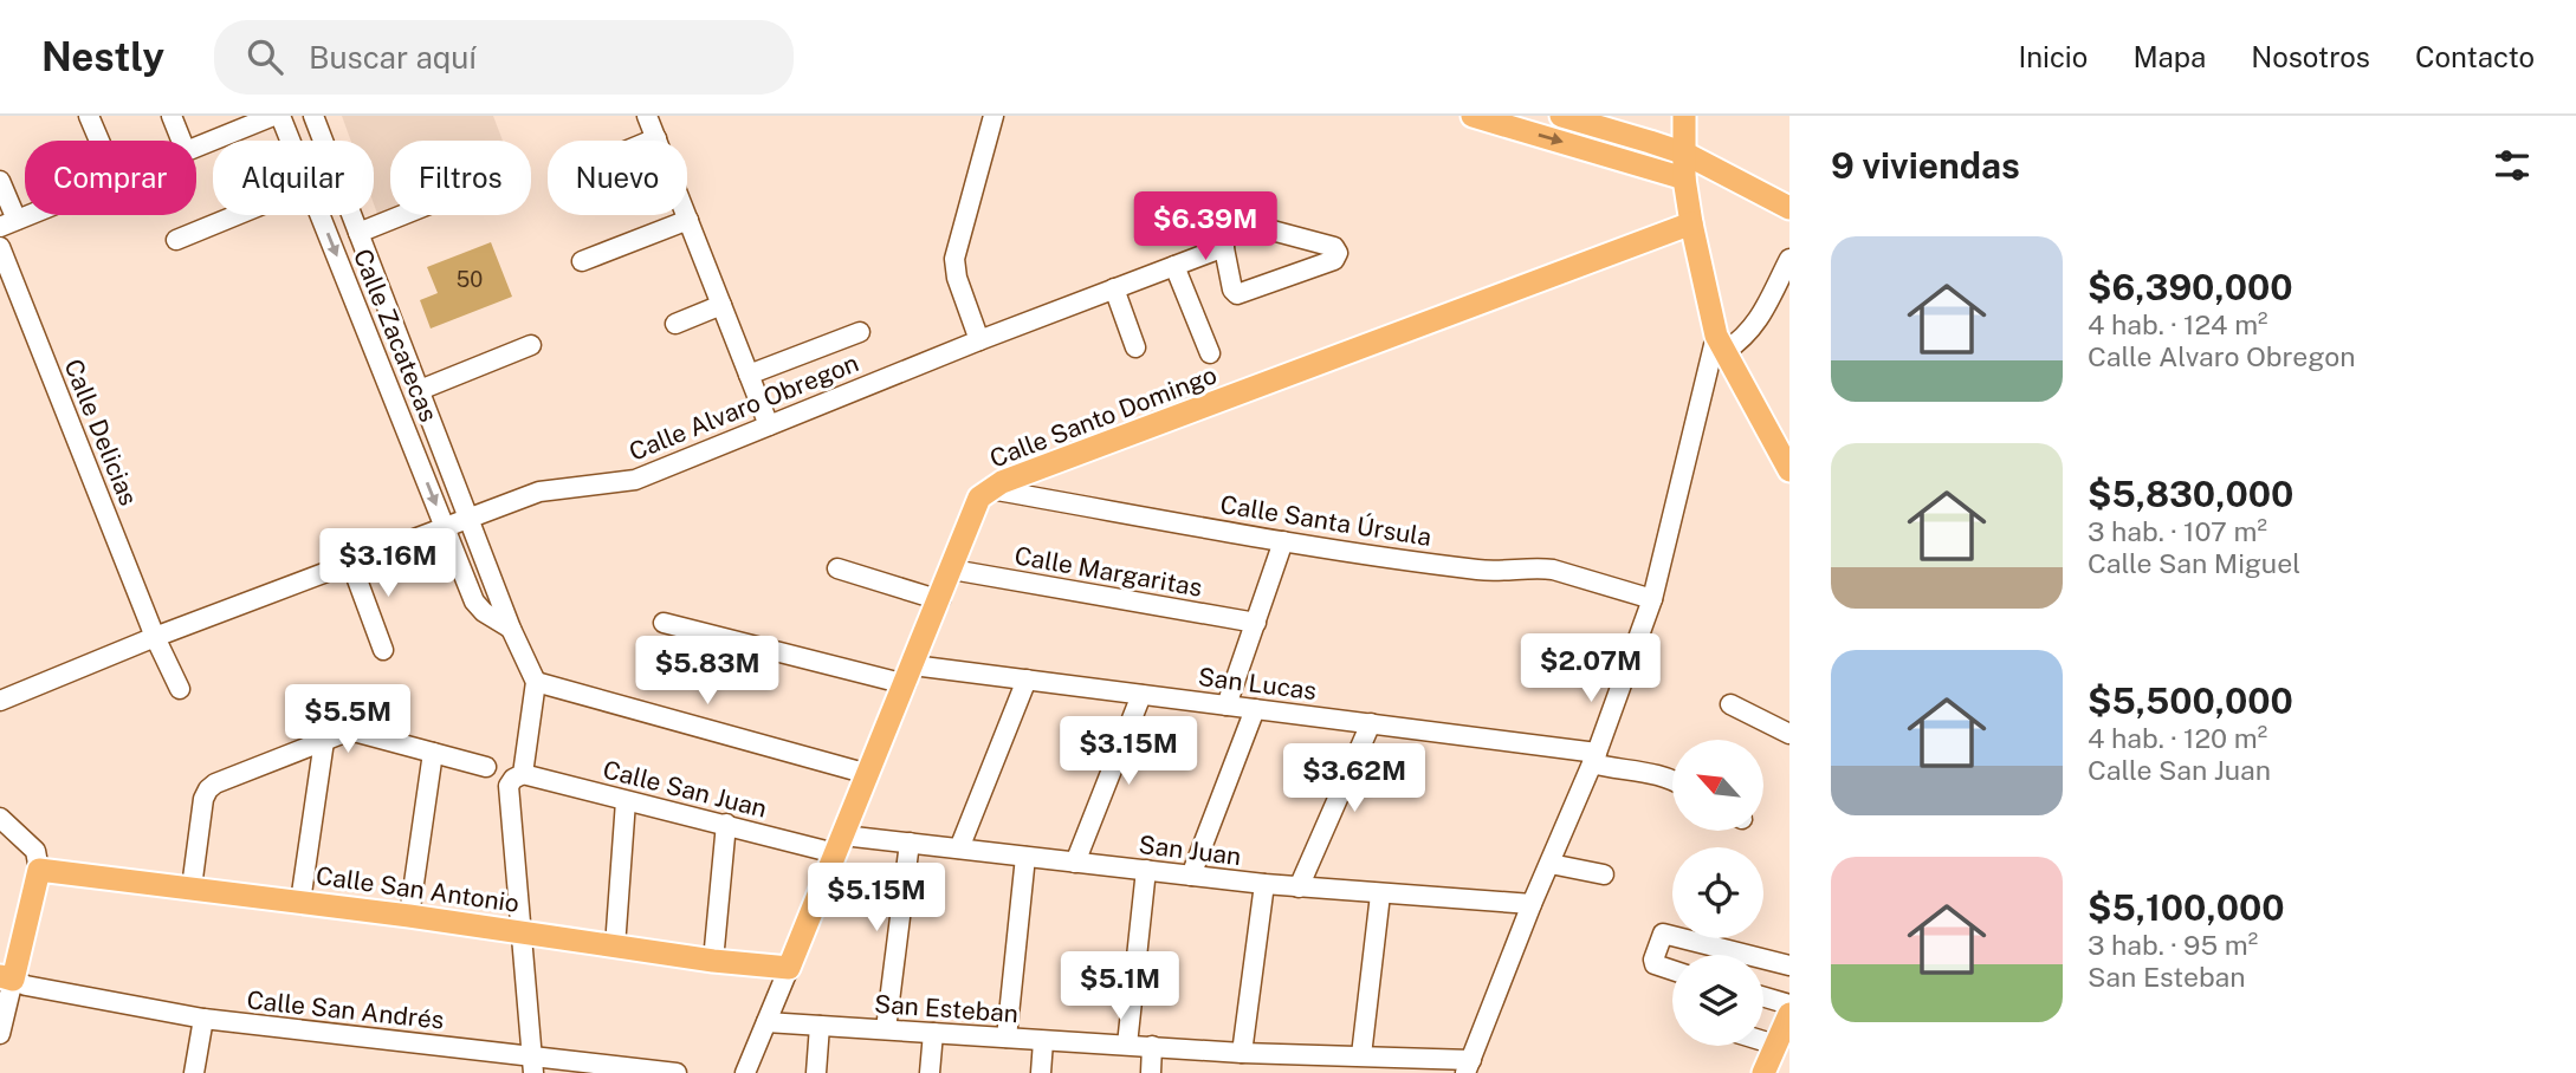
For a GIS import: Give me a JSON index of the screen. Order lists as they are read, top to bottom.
{
  "streets": {
    "main road": ["Calle Santo Domingo", "Calle San Antonio"],
    "street": [
      "Calle Zacatecas",
      "Calle Alvaro Obregon",
      "Calle Delicias",
      "Calle Santa Úrsula",
      "Calle Margaritas",
      "San Lucas",
      "Calle San Juan",
      "San Juan",
      "San Esteban",
      "Calle San Andrés"
    ]
  },
  "crossings": [
    ["Calle Zacatecas", "Calle Alvaro Obregon"],
    ["Calle Alvaro Obregon", "Calle Delicias"],
    ["Calle Santo Domingo", "Calle Santa Úrsula"],
    ["Calle Santo Domingo", "Calle Margaritas"],
    ["Calle Santo Domingo", "San Lucas"],
    ["Calle Santo Domingo", "Calle San Juan"],
    ["Calle Santo Domingo", "San Juan"],
    ["Calle Santo Domingo", "Calle San Antonio"],
    ["Calle Santo Domingo", "San Esteban"],
    ["Calle San Juan", "San Juan"]
  ],
  "house_numbers": ["50"],
  "north": "top left",
  "page": {
    "header": "Nestly",
    "search": "Buscar aquí",
    "nav": [
      "Inicio",
      "Mapa",
      "Nosotros",
      "Contacto"
    ],
    "heading": "9 viviendas",
    "chip": [
      "Comprar",
      "Alquilar",
      "Filtros",
      "Nuevo"
    ],
    "price": [
      "$6.39M",
      "$3.16M",
      "$2.07M",
      "$5.83M",
      "$5.5M",
      "$3.15M",
      "$3.62M",
      "$5.15M",
      "$5.1M"
    ],
    "list": [
      {
        "name": "$6,390,000",
        "note": "4 hab. · 124 m² · Calle Alvaro Obregon"
      },
      {
        "name": "$5,830,000",
        "note": "3 hab. · 107 m² · Calle San Miguel"
      },
      {
        "name": "$5,500,000",
        "note": "4 hab. · 120 m² · Calle San Juan"
      },
      {
        "name": "$5,100,000",
        "note": "3 hab. · 95 m² · San Esteban"
      }
    ]
  }
}
